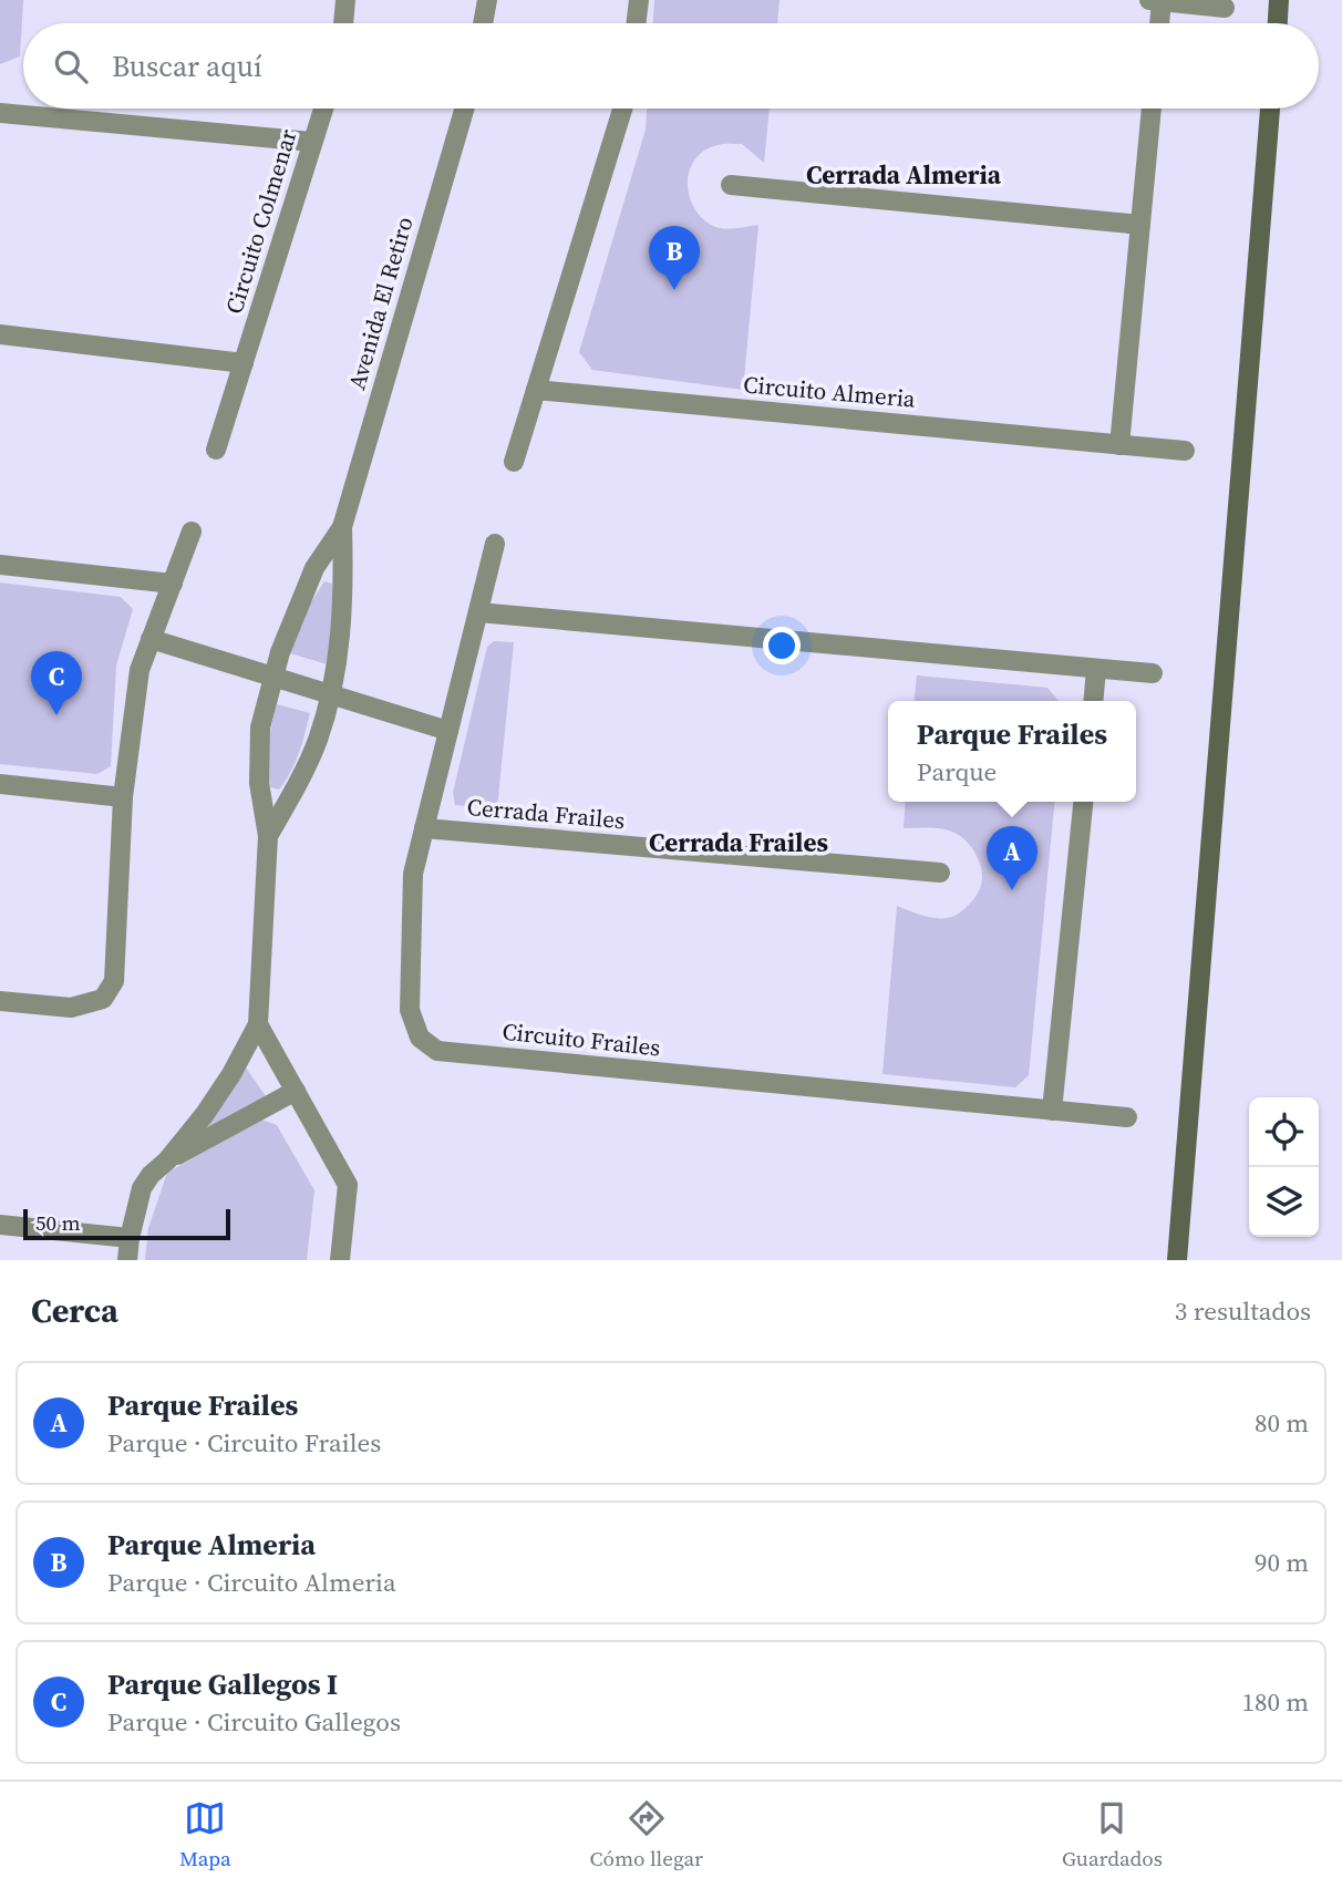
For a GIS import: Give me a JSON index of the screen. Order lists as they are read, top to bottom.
{
  "streets": {
    "street": [
      "Circuito Colmenar",
      "Avenida El Retiro",
      "Circuito Almeria",
      "Cerrada Frailes",
      "Circuito Frailes"
    ]
  },
  "crossings": [
    ["Cerrada Frailes", "Circuito Frailes"]
  ],
  "districts": ["Cerrada Almeria", "Cerrada Frailes"],
  "scale_bar": "50 m",
  "page": {
    "search": "Buscar aquí",
    "pins": ["B", "C", "A"],
    "popup": ["Parque Frailes", "Parque"],
    "scale": "50 m",
    "heading": ["Cerca", "3 resultados"],
    "list": [
      {
        "mark": "A",
        "name": "Parque Frailes",
        "note": "Parque · Circuito Frailes",
        "value": "80 m"
      },
      {
        "mark": "B",
        "name": "Parque Almeria",
        "note": "Parque · Circuito Almeria",
        "value": "90 m"
      },
      {
        "mark": "C",
        "name": "Parque Gallegos I",
        "note": "Parque · Circuito Gallegos",
        "value": "180 m"
      }
    ],
    "nav": ["Mapa", "Cómo llegar", "Guardados"]
  }
}
